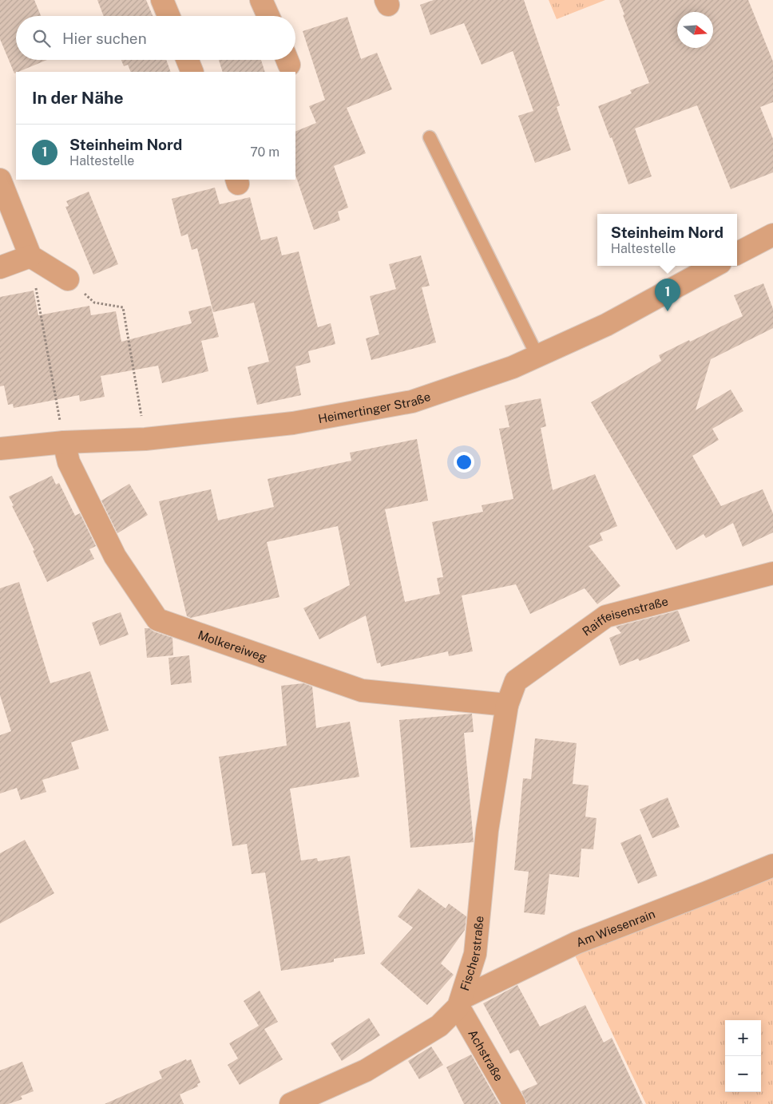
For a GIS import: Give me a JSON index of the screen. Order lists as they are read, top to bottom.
{
  "streets": {
    "street": [
      "Heimertinger Straße",
      "Raiffeisenstraße",
      "Molkereiweg",
      "Am Wiesenrain",
      "Fischerstraße",
      "Achstraße"
    ]
  },
  "crossings": [
    ["Heimertinger Straße", "Molkereiweg"],
    ["Raiffeisenstraße", "Molkereiweg"],
    ["Raiffeisenstraße", "Fischerstraße"],
    ["Molkereiweg", "Fischerstraße"],
    ["Am Wiesenrain", "Fischerstraße"],
    ["Am Wiesenrain", "Achstraße"],
    ["Fischerstraße", "Achstraße"]
  ],
  "north": "right",
  "page": {
    "search": "Hier suchen",
    "heading": "In der Nähe",
    "list": [
      {
        "mark": "1",
        "name": "Steinheim Nord",
        "note": "Haltestelle",
        "value": "70 m"
      }
    ],
    "popup": ["Steinheim Nord", "Haltestelle"],
    "pins": "1",
    "map_buttons": ["+", "−"]
  }
}
